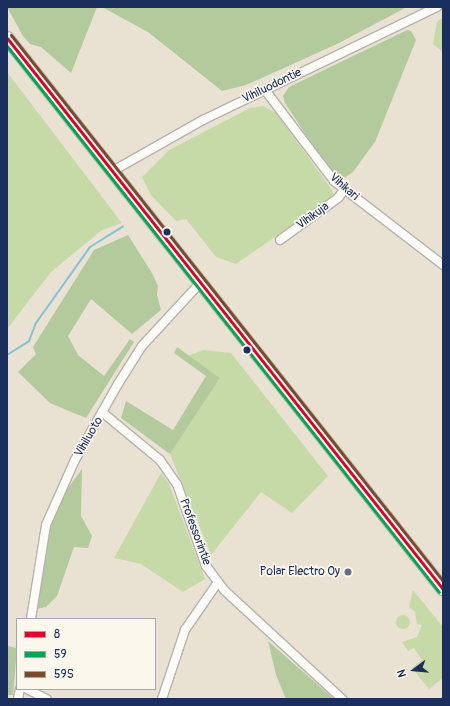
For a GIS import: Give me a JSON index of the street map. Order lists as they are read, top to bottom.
{
  "streets": {
    "street": [
      "Vihiluodontie",
      "Vihikari",
      "Vihikuja",
      "Vihiluoto",
      "Professorintie"
    ]
  },
  "crossings": [
    ["Vihiluodontie", "Vihikari"],
    ["Vihikari", "Vihikuja"],
    ["Vihiluoto", "Professorintie"]
  ],
  "places": ["Polar Electro Oy"],
  "lines": ["transit line 59S", "transit line 8", "transit line 59"],
  "legend": ["8", "59", "59S"],
  "north": "left"
}
